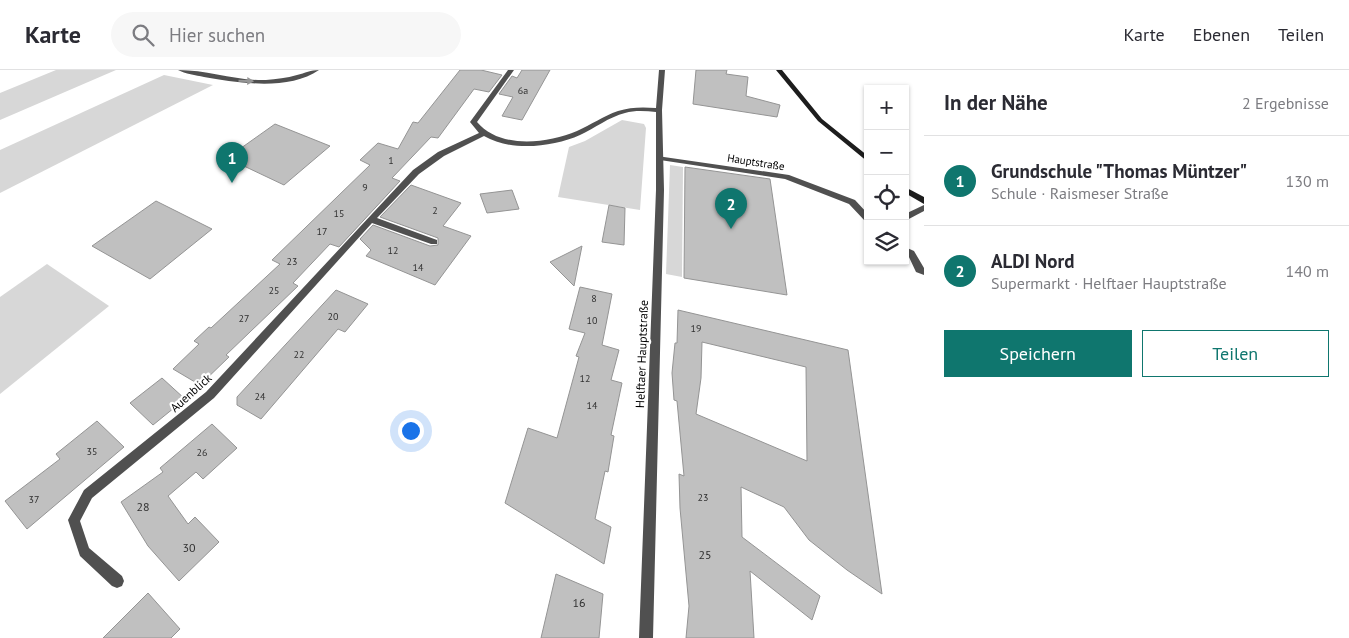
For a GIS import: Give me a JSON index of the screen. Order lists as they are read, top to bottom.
{
  "streets": {
    "street": ["Hauptstraße", "Helftaer Hauptstraße", "Auenblick"]
  },
  "crossings": [
    ["Hauptstraße", "Helftaer Hauptstraße"]
  ],
  "house_numbers": [
    "6a",
    "1",
    "9",
    "2",
    "15",
    "17",
    "12",
    "23",
    "14",
    "25",
    "8",
    "20",
    "27",
    "10",
    "19",
    "22",
    "12",
    "24",
    "14",
    "35",
    "26",
    "23",
    "37",
    "28",
    "30",
    "25",
    "16"
  ],
  "page": {
    "header": "Karte",
    "search": "Hier suchen",
    "nav": ["Karte", "Ebenen", "Teilen"],
    "heading": ["In der Nähe", "2 Ergebnisse"],
    "map_buttons": ["+", "−"],
    "list": [
      {
        "mark": "1",
        "name": "Grundschule \"Thomas Müntzer\"",
        "note": "Schule · Raismeser Straße",
        "value": "130 m"
      },
      {
        "mark": "2",
        "name": "ALDI Nord",
        "note": "Supermarkt · Helftaer Hauptstraße",
        "value": "140 m"
      }
    ],
    "pins": ["1", "2"],
    "buttons": ["Speichern", "Teilen"]
  }
}
